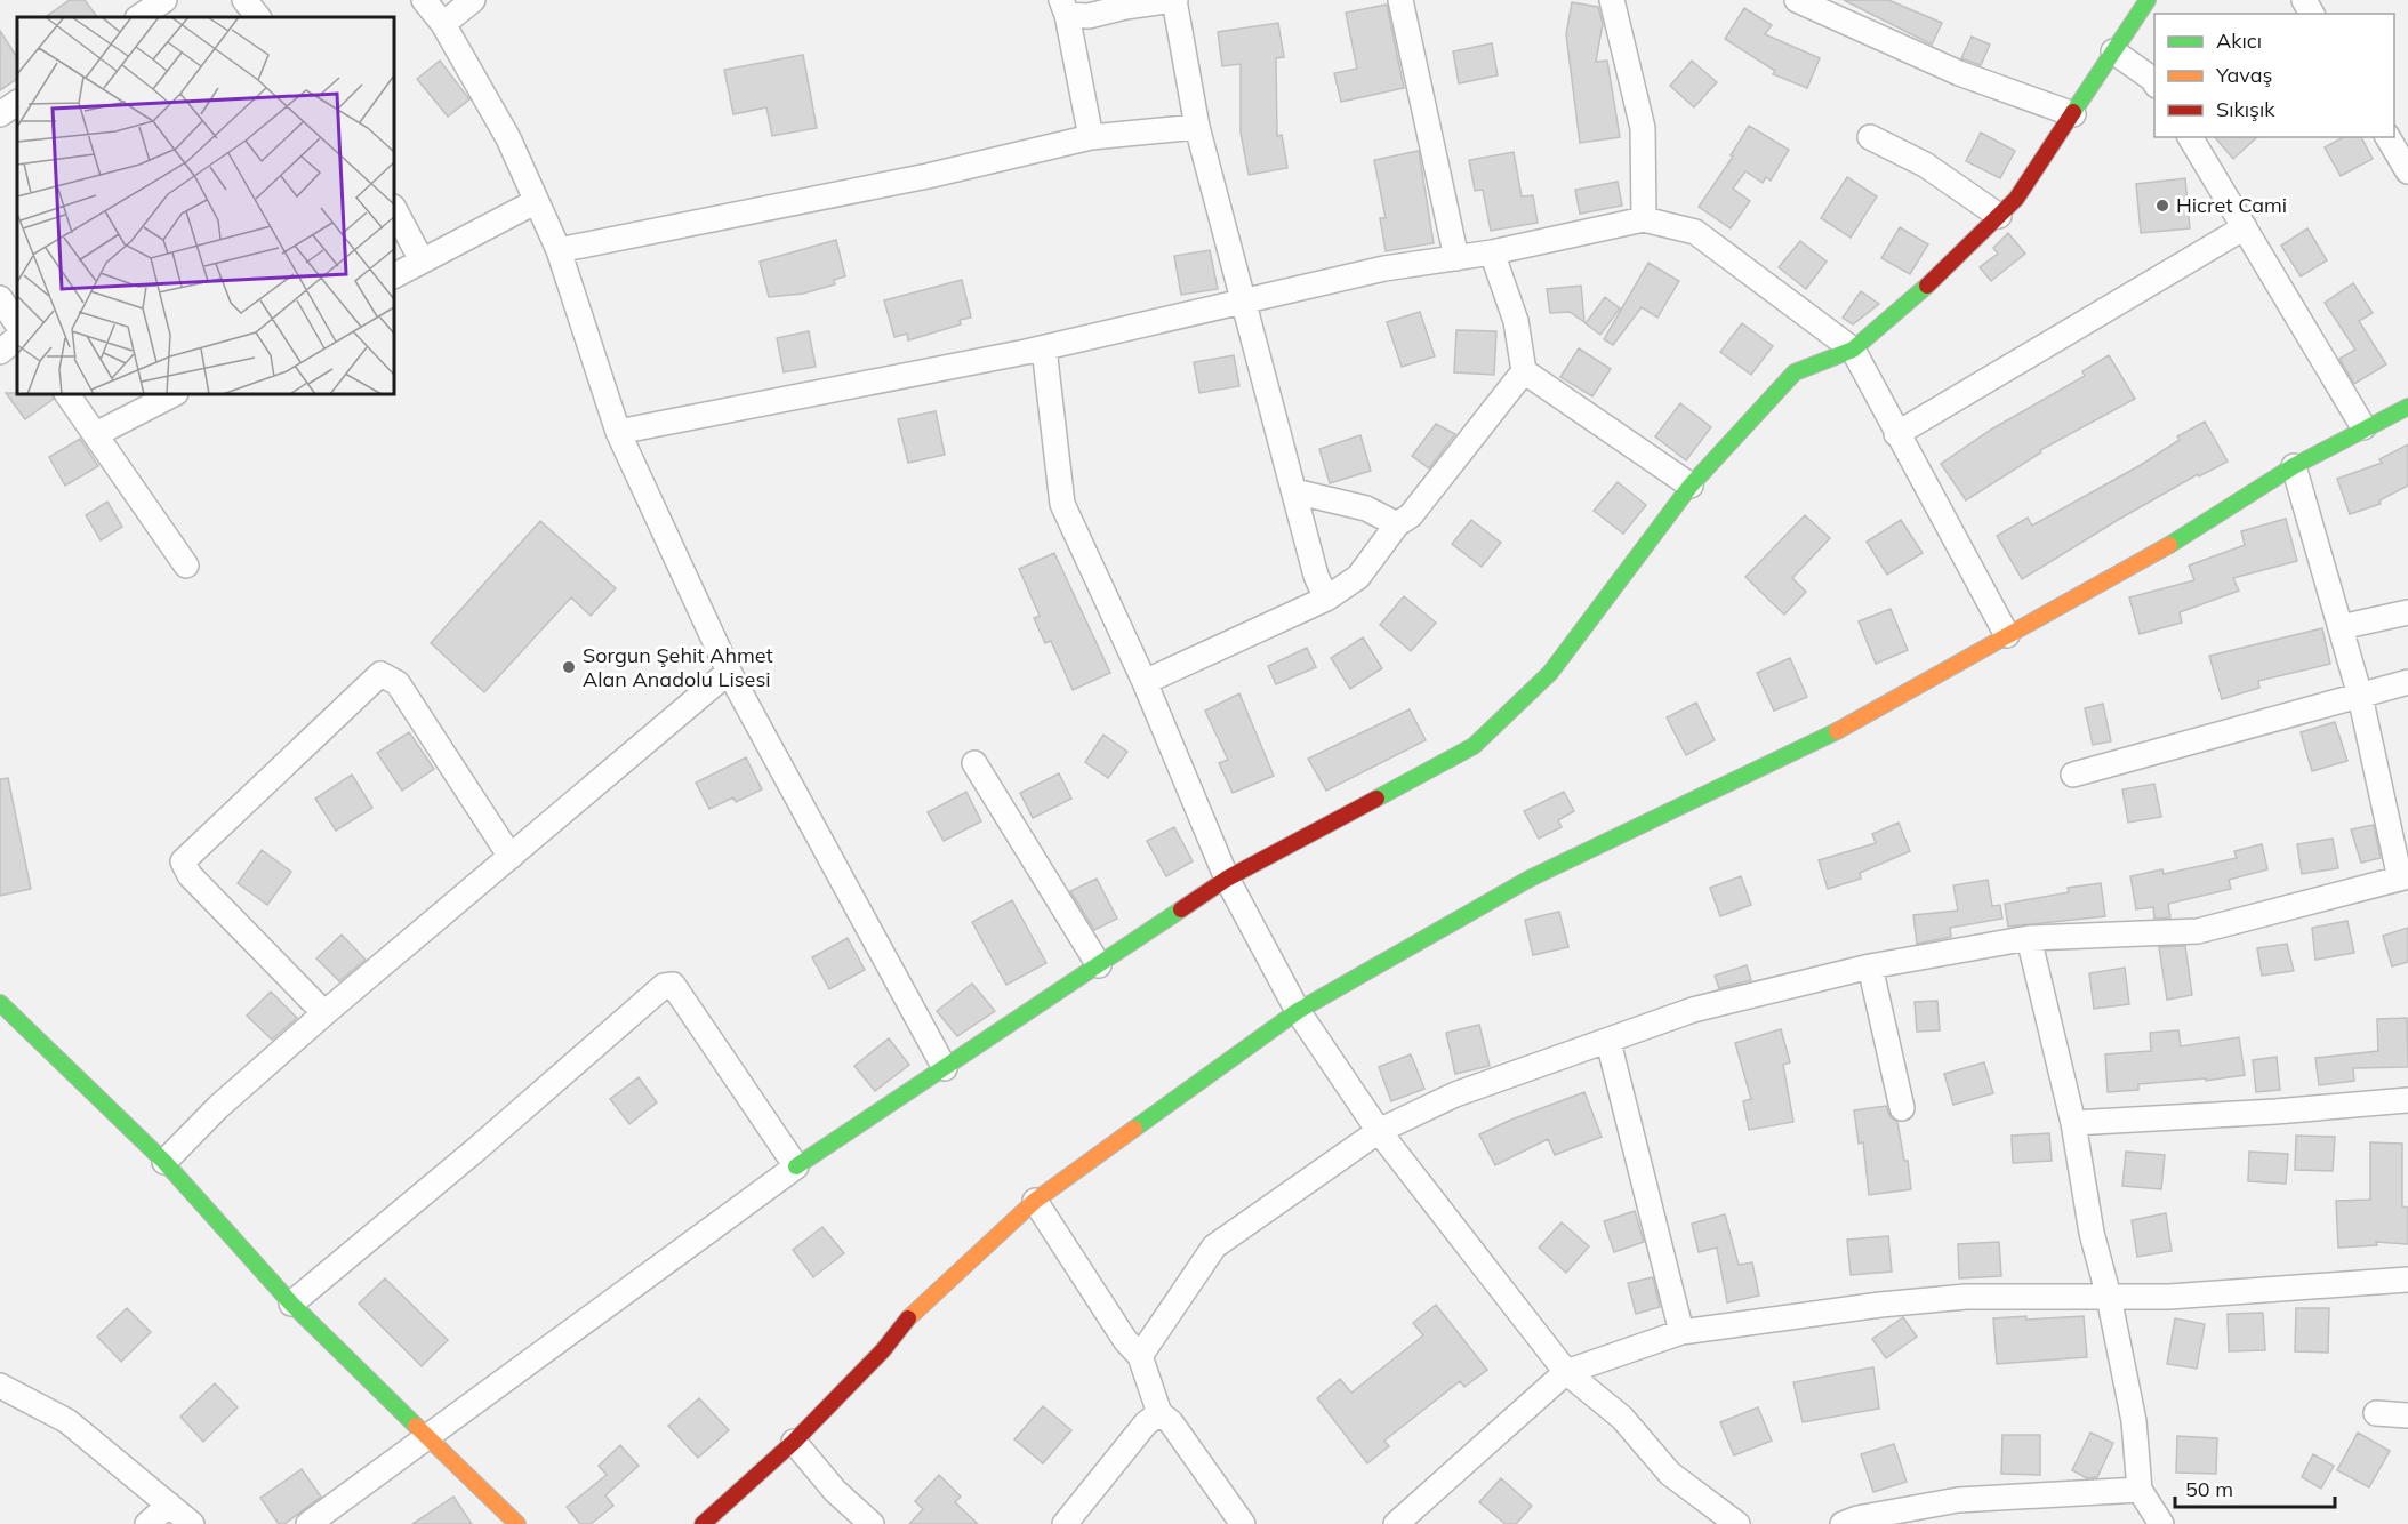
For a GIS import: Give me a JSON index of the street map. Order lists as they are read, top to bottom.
{
  "places": ["Hicret Cami", "Sorgun Şehit Ahmet Alan Anadolu Lisesi"],
  "legend": ["Akıcı", "Yavaş", "Sıkışık"],
  "scale_bar": "50 m"
}
